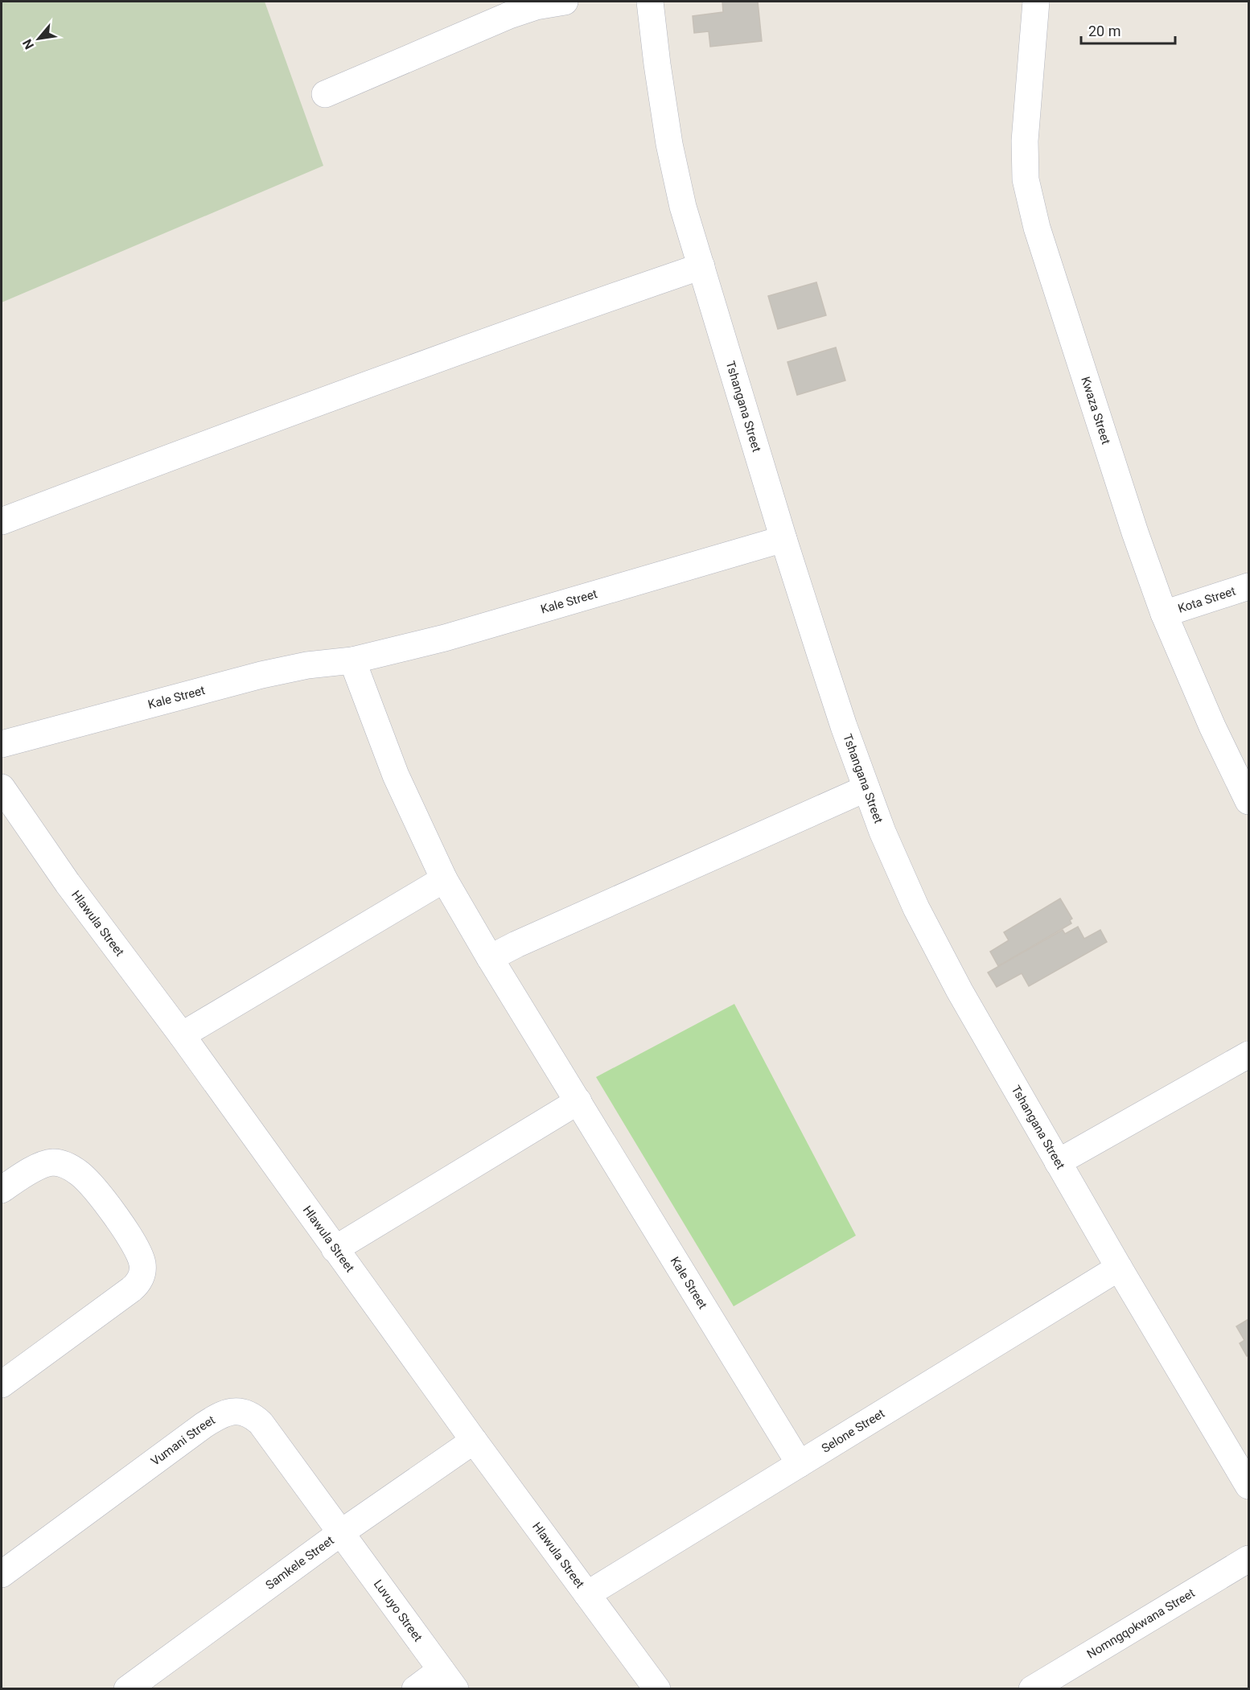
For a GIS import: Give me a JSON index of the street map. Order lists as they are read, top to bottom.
{
  "streets": {
    "street": [
      "Tshangana Street",
      "Kwaza Street",
      "Kota Street",
      "Kale Street",
      "Hlawula Street",
      "Selone Street",
      "Vumani Street",
      "Samkele Street",
      "Luvuyo Street",
      "Nomngqokwana Street"
    ]
  },
  "crossings": [
    ["Tshangana Street", "Kale Street"],
    ["Tshangana Street", "Selone Street"],
    ["Kwaza Street", "Kota Street"],
    ["Kale Street", "Selone Street"],
    ["Hlawula Street", "Selone Street"],
    ["Hlawula Street", "Samkele Street"],
    ["Vumani Street", "Samkele Street"],
    ["Vumani Street", "Luvuyo Street"],
    ["Samkele Street", "Luvuyo Street"]
  ],
  "scale_bar": "20 m",
  "north": "bottom left"
}
